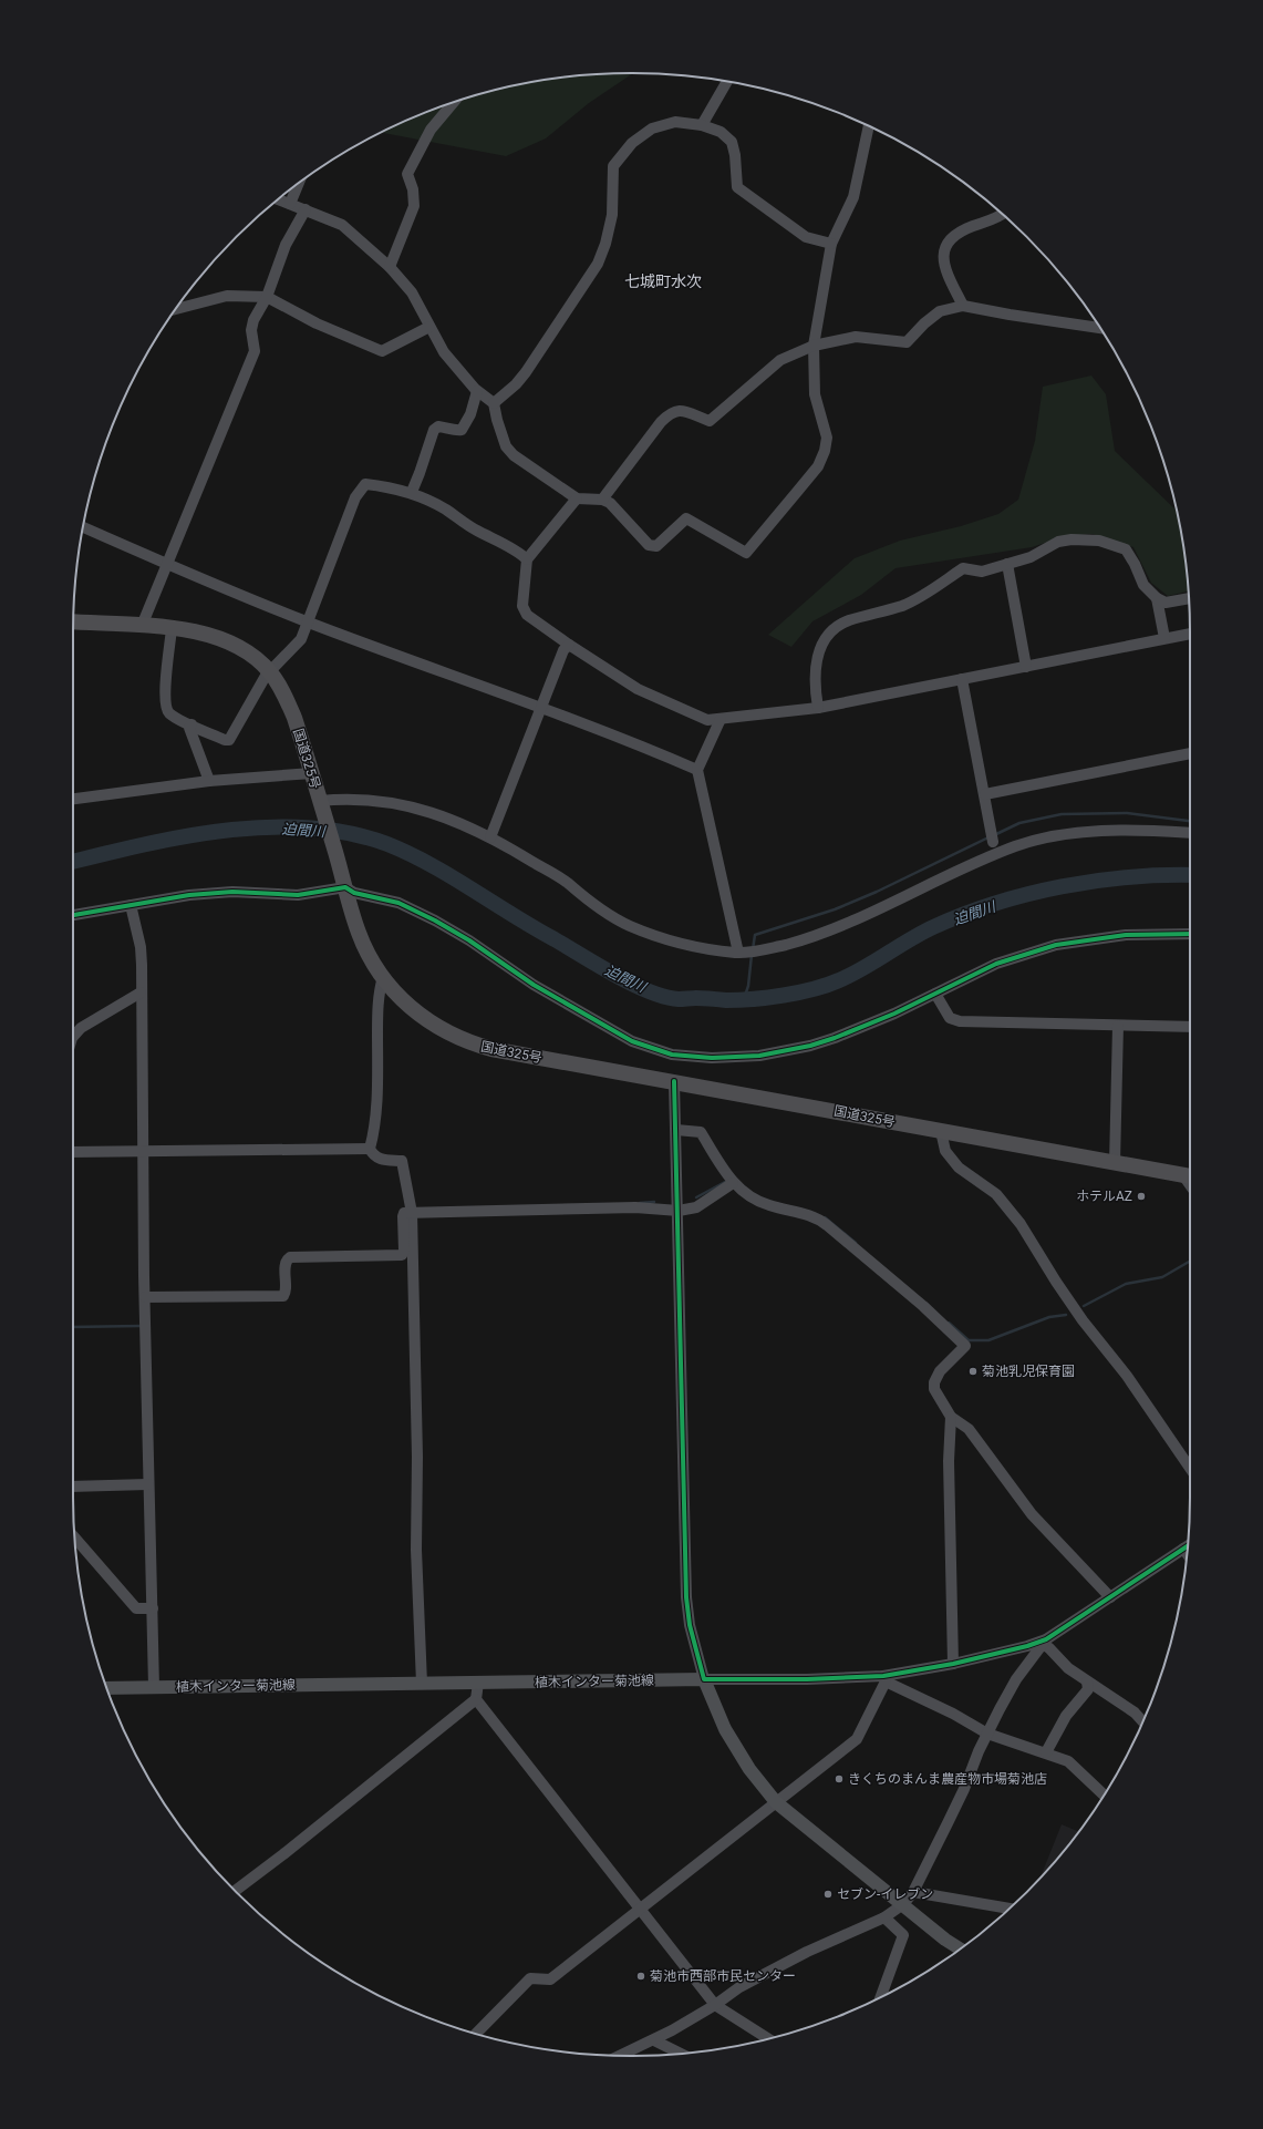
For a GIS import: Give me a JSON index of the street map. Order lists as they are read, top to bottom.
{
  "streets": {
    "highway": ["国道325号"],
    "main road": ["植木インター菊池線"]
  },
  "districts": ["七城町水次"],
  "water": ["迫間川"],
  "places": [
    "ホテルAZ",
    "菊池乳児保育園",
    "きくちのまんま農産物市場菊池店",
    "セブン-イレブン",
    "菊池市西部市民センター"
  ]
}
